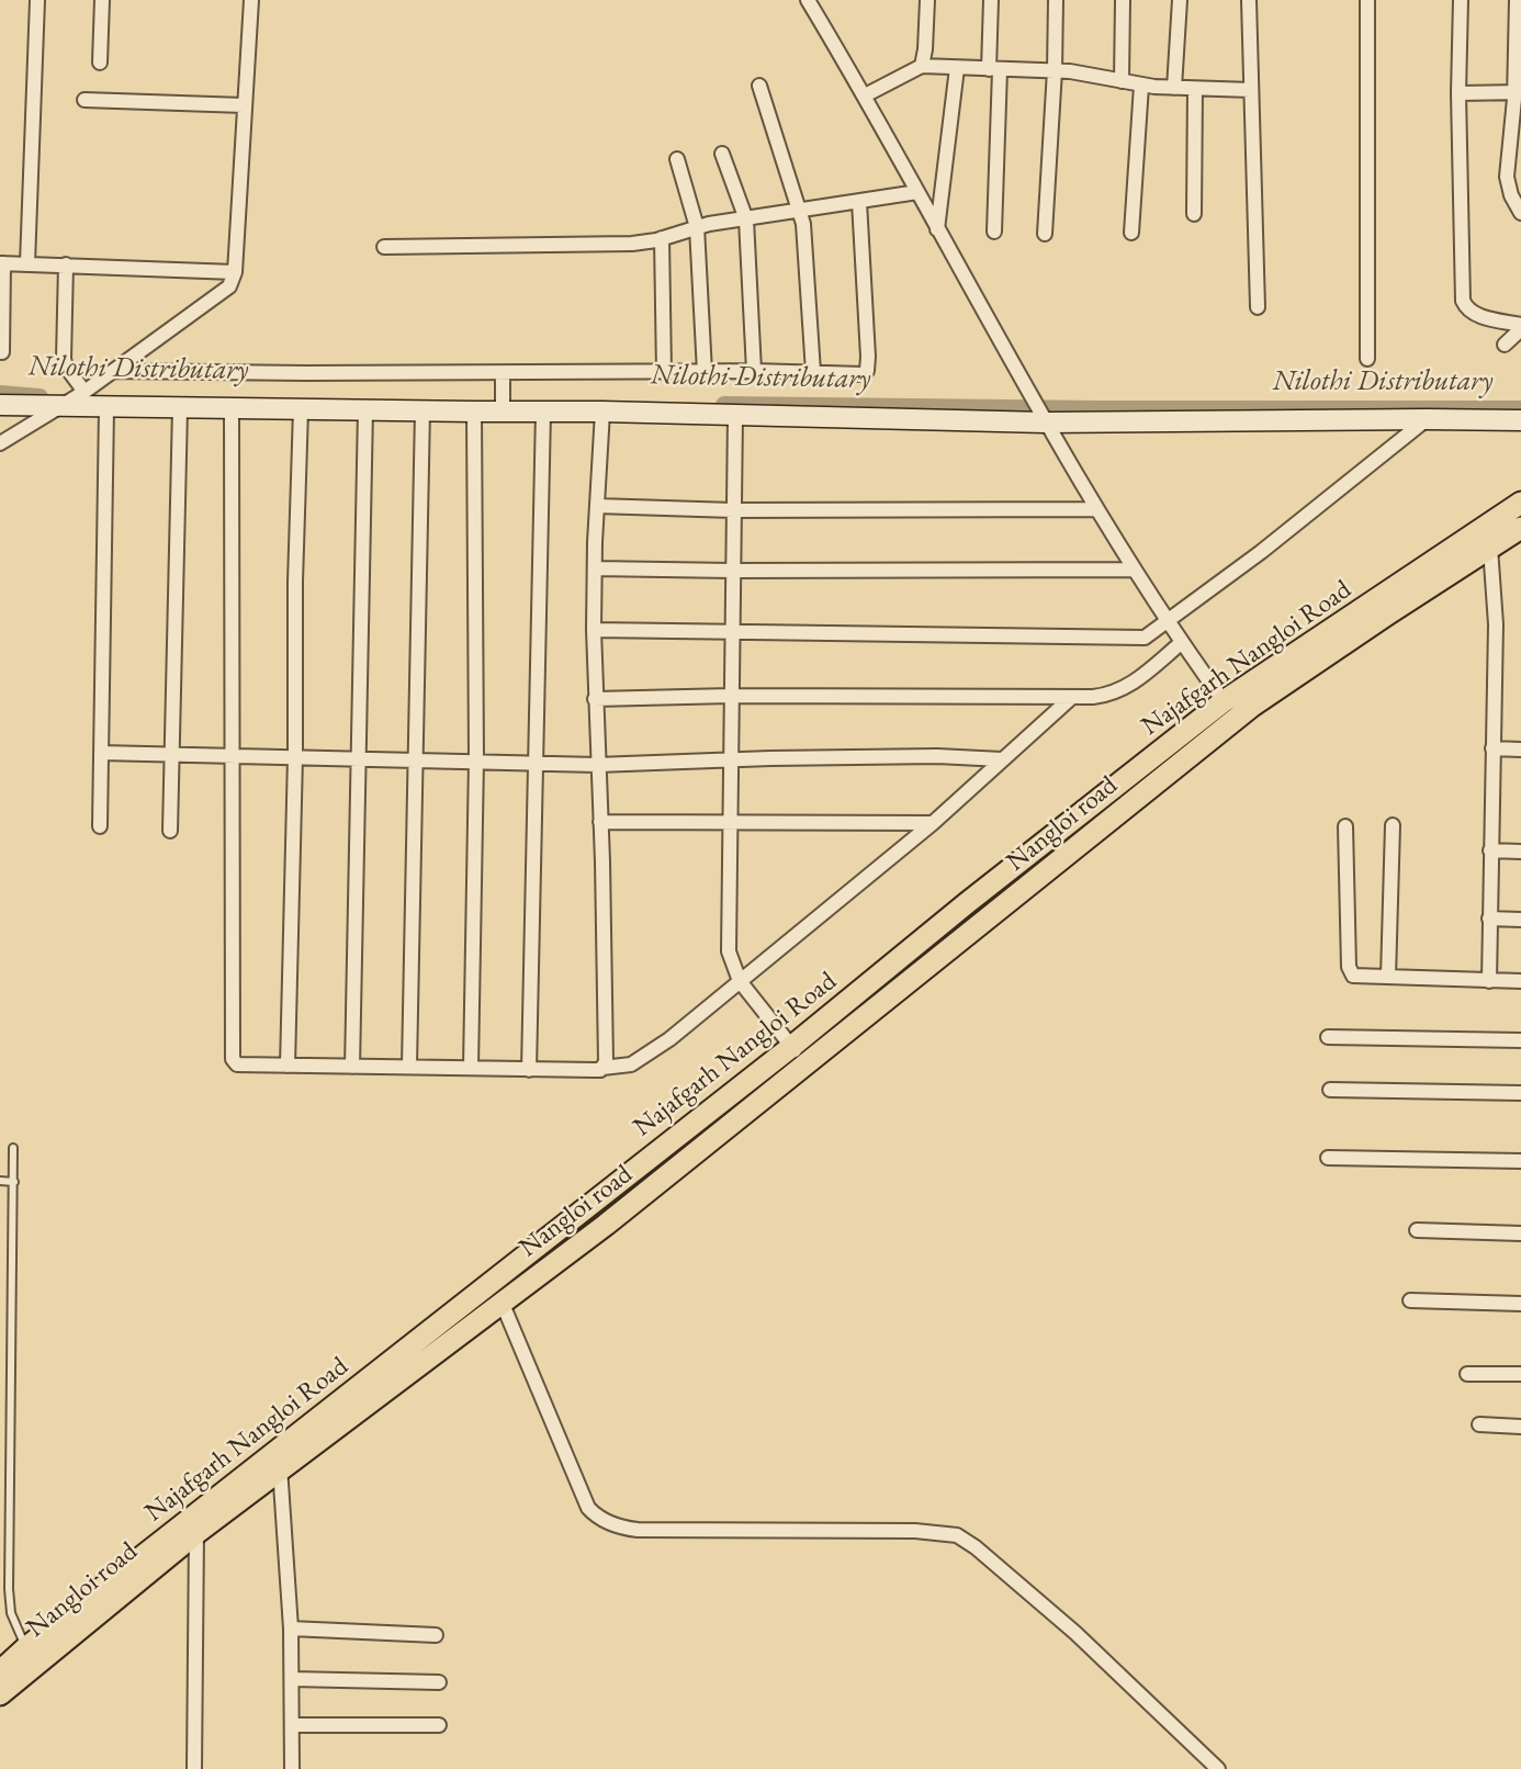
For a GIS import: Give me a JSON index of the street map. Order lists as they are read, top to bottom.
{
  "streets": {
    "main road": ["Najafgarh Nangloi Road", "Nangloi road"]
  },
  "crossings": [
    ["Najafgarh Nangloi Road", "Nangloi road"]
  ],
  "water": ["Nilothi Distributary"]
}
